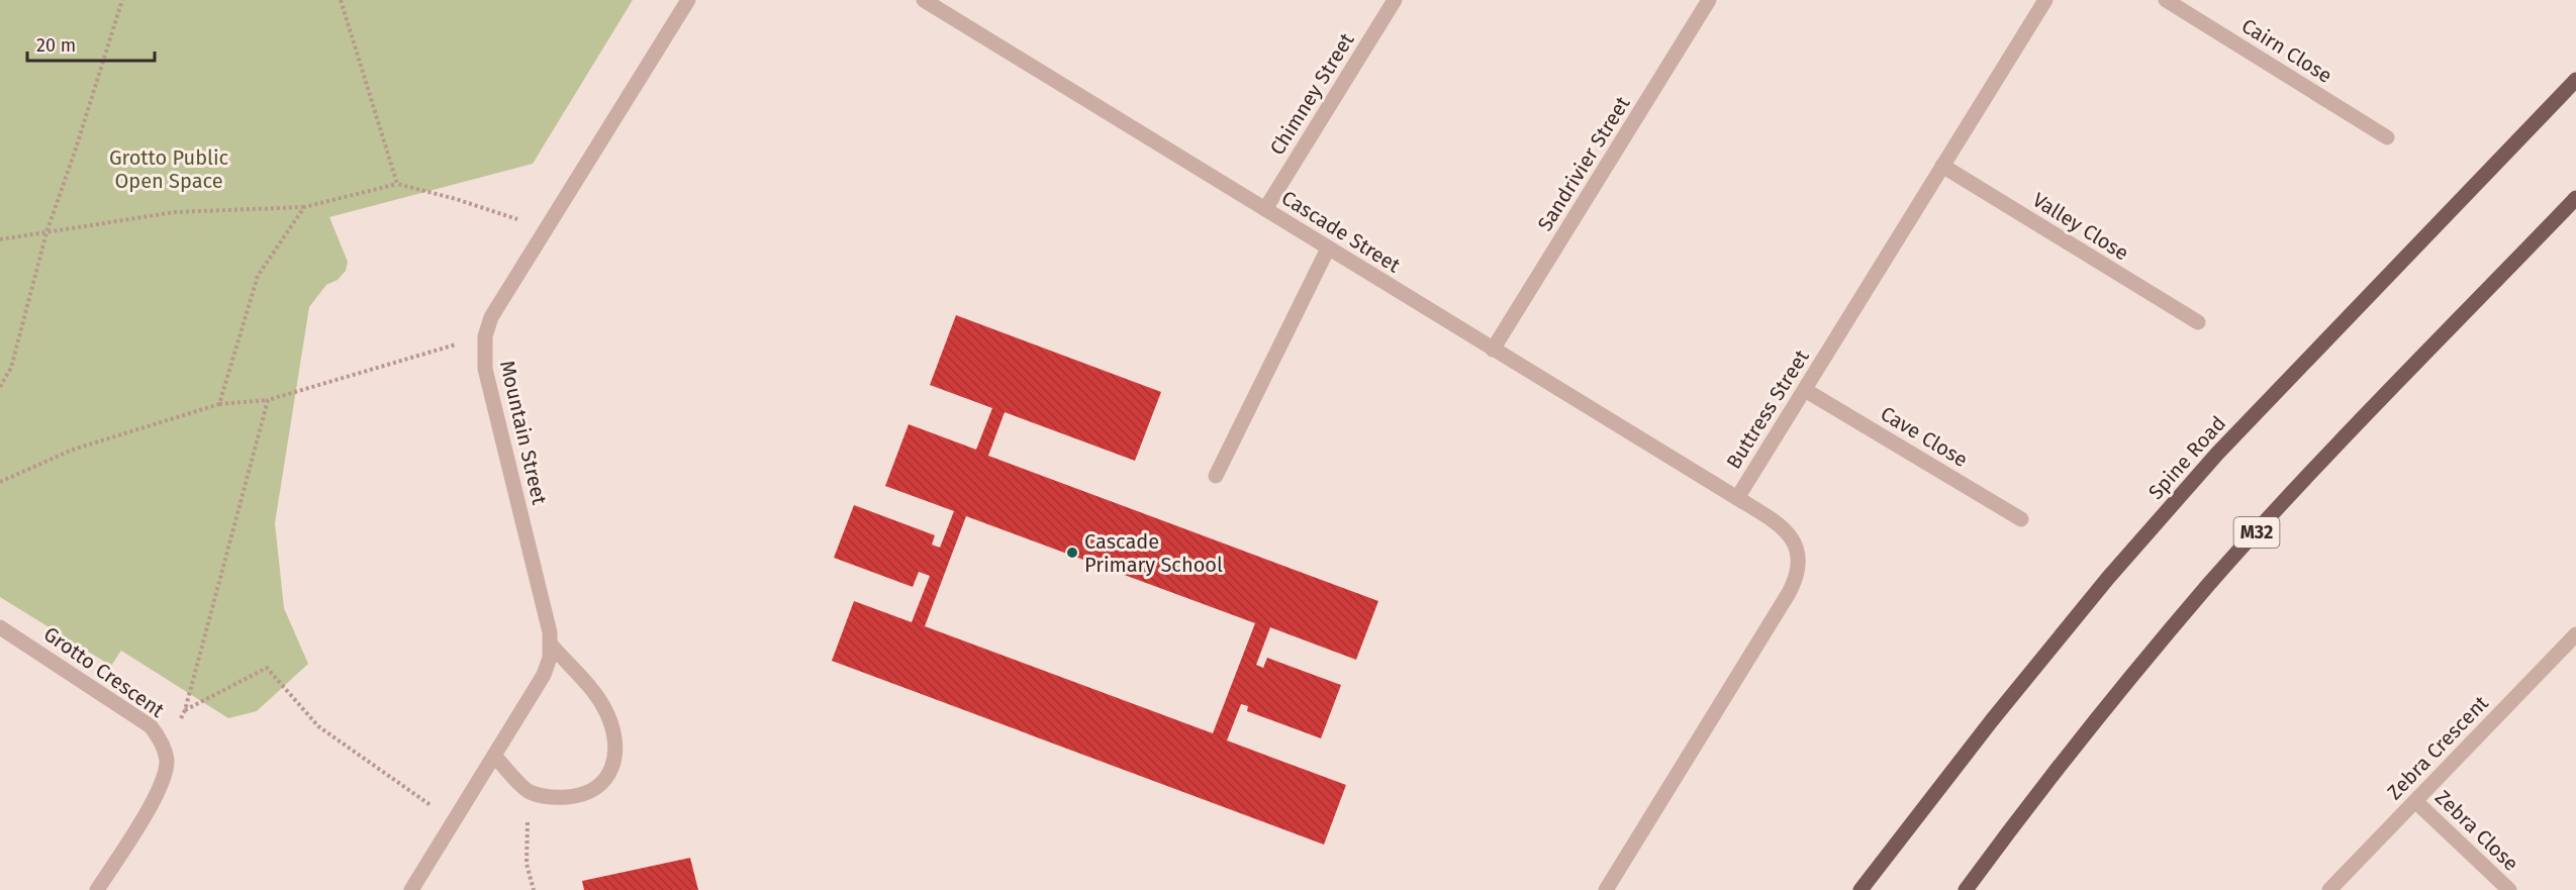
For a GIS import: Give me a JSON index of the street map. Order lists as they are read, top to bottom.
{
  "streets": {
    "main road": ["Spine Road", "M32"],
    "street": [
      "Cairn Close",
      "Chimney Street",
      "Sandrivier Street",
      "Valley Close",
      "Cascade Street",
      "Buttress Street",
      "Mountain Street",
      "Cave Close",
      "Grotto Crescent",
      "Zebra Crescent",
      "Zebra Close"
    ]
  },
  "crossings": [
    ["Chimney Street", "Cascade Street"],
    ["Sandrivier Street", "Cascade Street"],
    ["Valley Close", "Buttress Street"],
    ["Cascade Street", "Buttress Street"],
    ["Buttress Street", "Cave Close"],
    ["Zebra Crescent", "Zebra Close"]
  ],
  "parks": ["Grotto Public Open Space"],
  "places": ["Cascade Primary School"],
  "scale_bar": "20 m"
}
